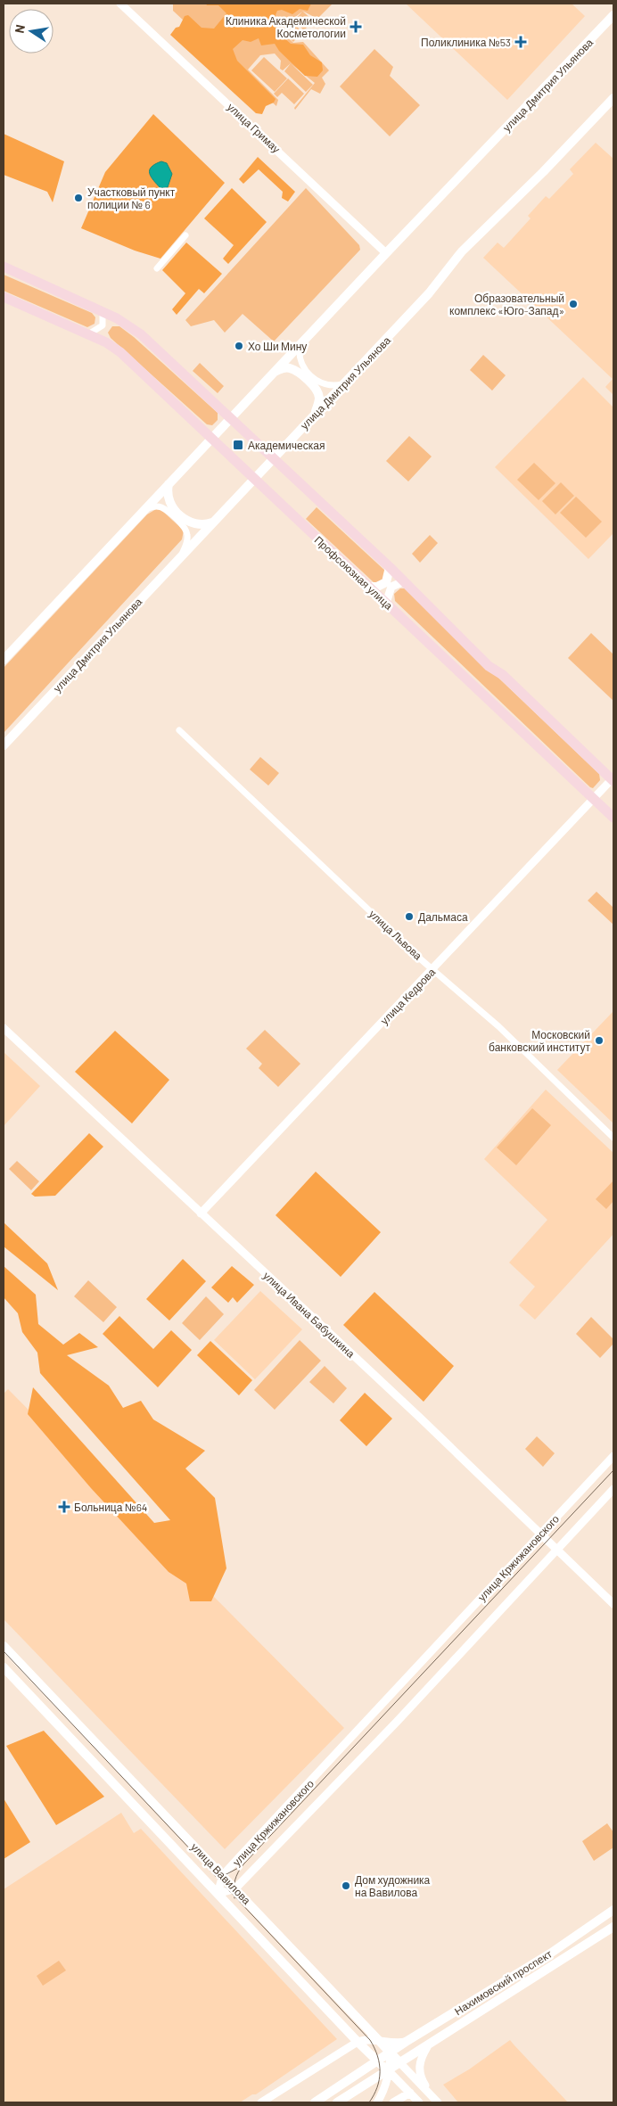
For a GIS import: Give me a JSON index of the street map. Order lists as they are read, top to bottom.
{
  "streets": {
    "main road": [
      "улица Дмитрия Ульянова",
      "Профсоюзная улица",
      "улица Вавилова",
      "Нахимовский проспект"
    ],
    "street": [
      "улица Гримау",
      "улица Львова",
      "улица Кедрова",
      "улица Ивана Бабушкина",
      "улица Кржижановского"
    ]
  },
  "crossings": [
    ["улица Дмитрия Ульянова", "улица Гримау"],
    ["улица Дмитрия Ульянова", "Профсоюзная улица"],
    ["Профсоюзная улица", "улица Кедрова"],
    ["улица Львова", "улица Кедрова"],
    ["улица Кедрова", "улица Ивана Бабушкина"],
    ["улица Ивана Бабушкина", "улица Кржижановского"],
    ["улица Кржижановского", "улица Вавилова"],
    ["улица Вавилова", "Нахимовский проспект"]
  ],
  "places": {
    "health": ["Клиника Академической Косметологии", "Поликлиника №53", "Больница №64"],
    "other": [
      "Участковый пункт полиции № 6",
      "Образовательный комплекс «Юго-Запад»",
      "Хо Ши Мину",
      "Дальмаса",
      "Московский банковский институт",
      "Дом художника на Вавилова"
    ],
    "transit": ["Академическая"]
  },
  "north": "left"
}
